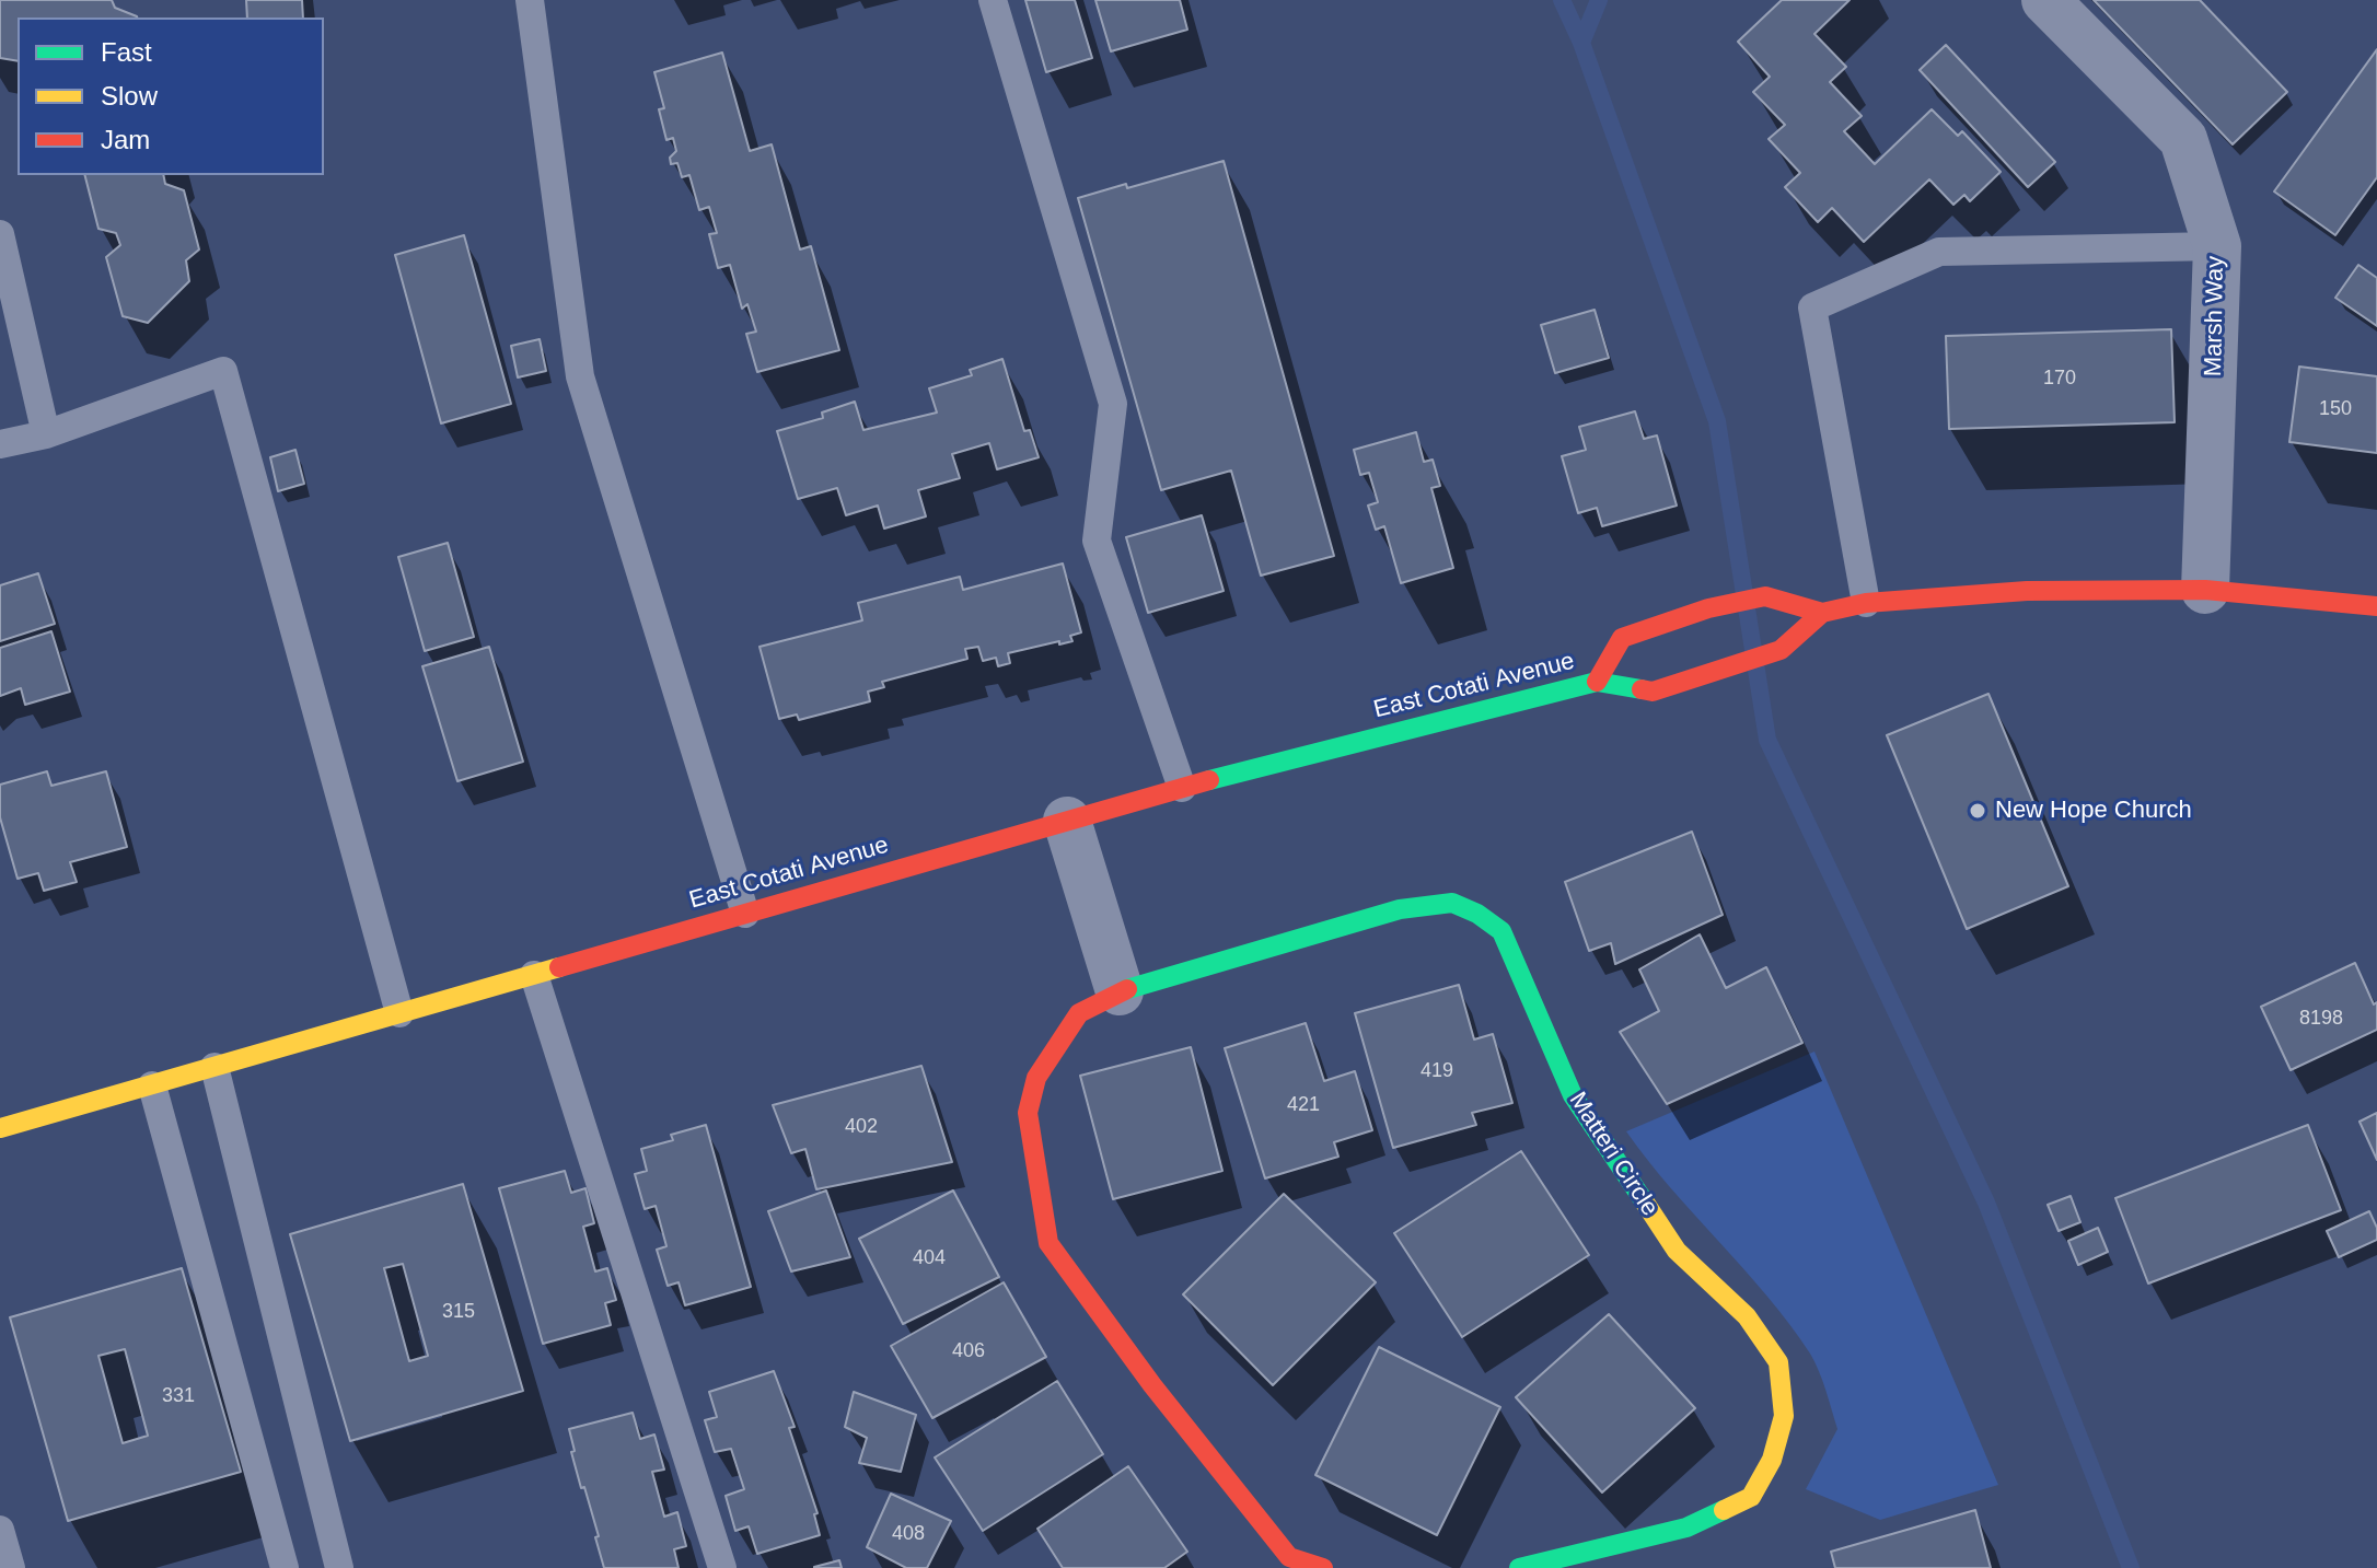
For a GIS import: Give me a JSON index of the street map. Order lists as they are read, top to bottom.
{
  "streets": {
    "main road": ["East Cotati Avenue", "Matteri Circle"],
    "street": ["Marsh Way"]
  },
  "crossings": [
    ["Marsh Way", "East Cotati Avenue"]
  ],
  "places": ["New Hope Church"],
  "house_numbers": [
    "170",
    "150",
    "8198",
    "419",
    "421",
    "402",
    "404",
    "315",
    "406",
    "331",
    "408"
  ],
  "legend": ["Fast", "Slow", "Jam"]
}
